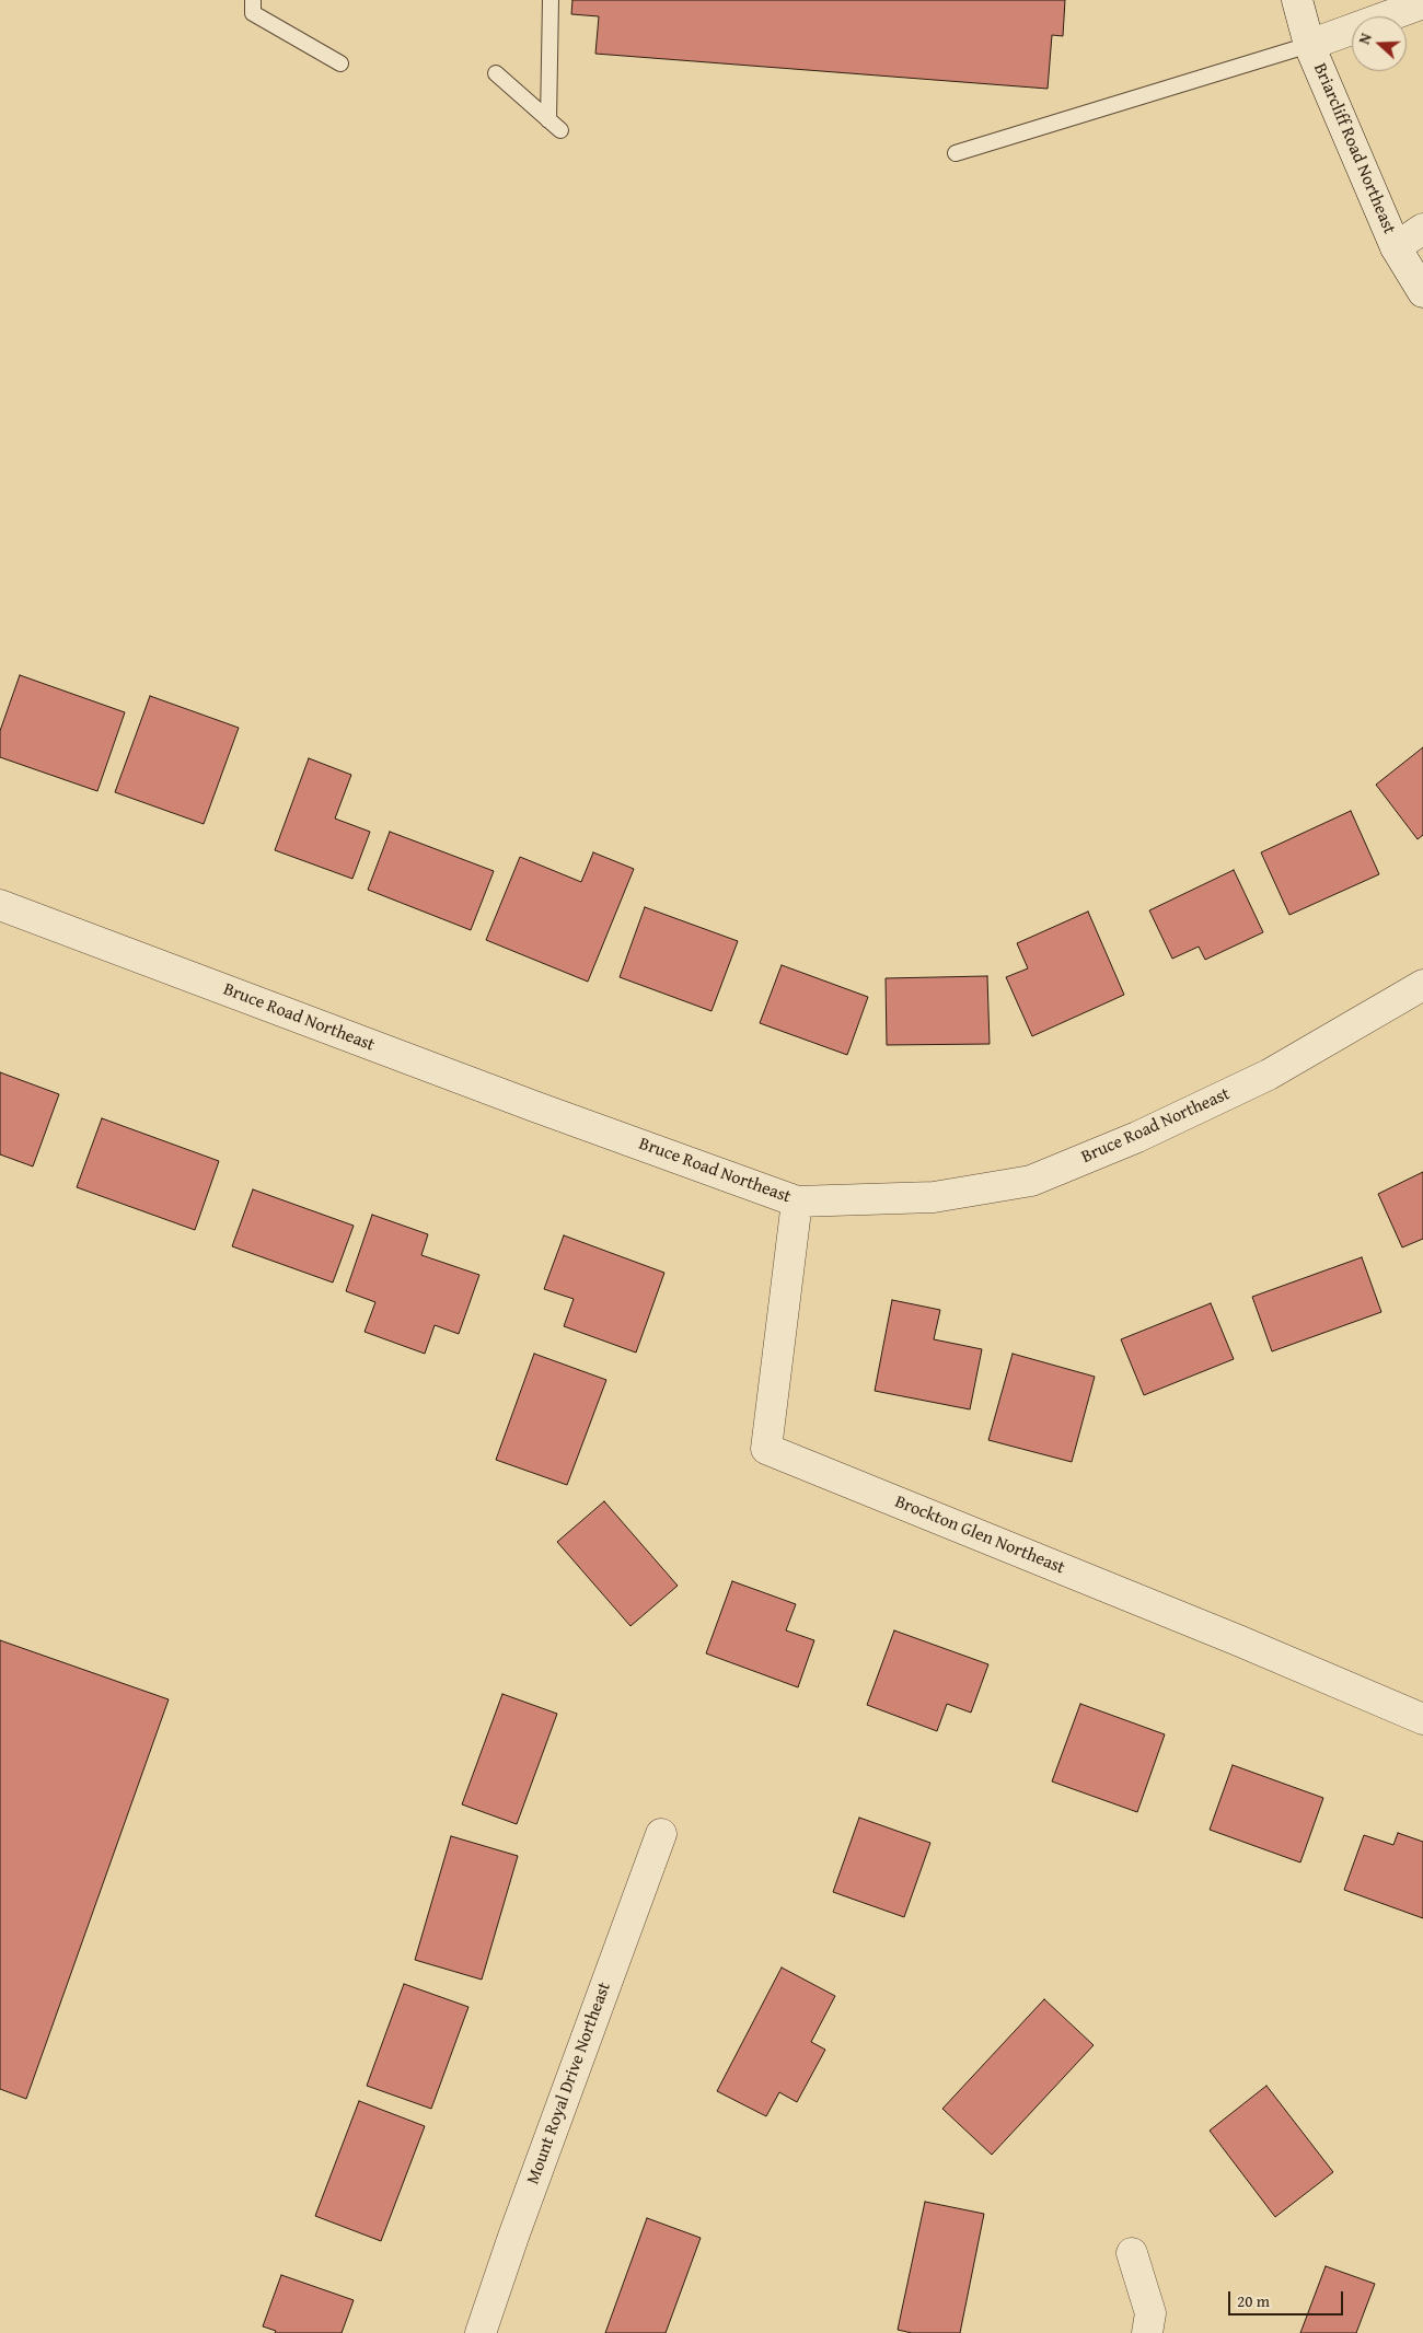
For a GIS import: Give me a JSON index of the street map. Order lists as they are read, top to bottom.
{
  "streets": {
    "street": [
      "Briarcliff Road Northeast",
      "Bruce Road Northeast",
      "Brockton Glen Northeast",
      "Mount Royal Drive Northeast"
    ]
  },
  "crossings": [
    ["Bruce Road Northeast", "Brockton Glen Northeast"]
  ],
  "scale_bar": "20 m",
  "north": "left"
}
